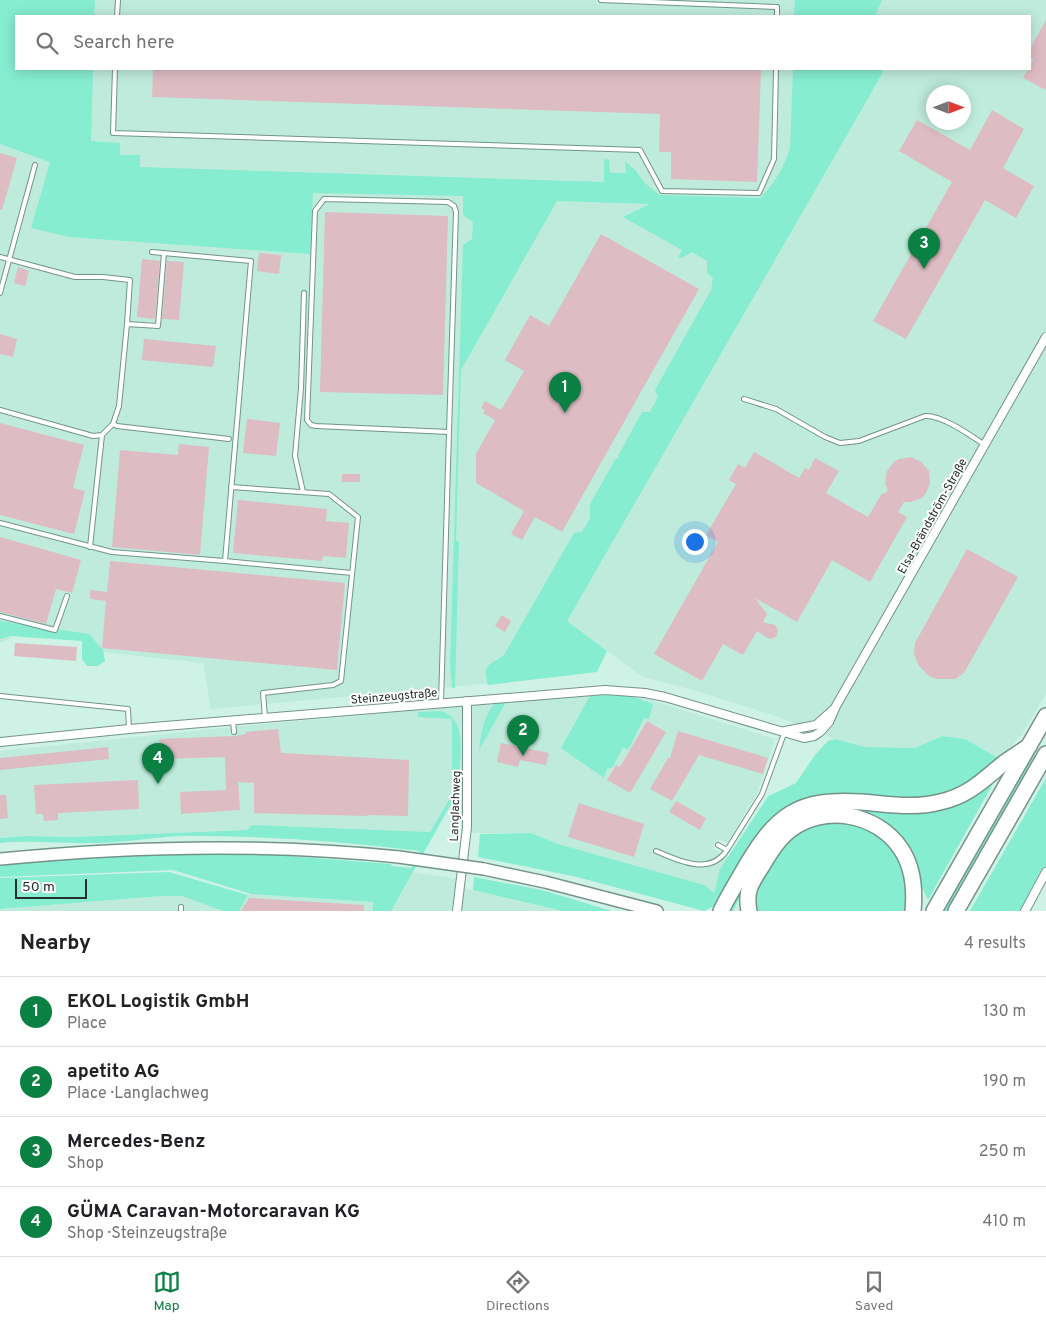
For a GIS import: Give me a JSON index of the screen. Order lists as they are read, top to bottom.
{
  "streets": {
    "street": ["Elsa-Brändström-Straße", "Steinzeugstraße", "Langlachweg"]
  },
  "crossings": [
    ["Elsa-Brändström-Straße", "Steinzeugstraße"],
    ["Steinzeugstraße", "Langlachweg"]
  ],
  "scale_bar": "50 m",
  "north": "right",
  "page": {
    "search": "Search here",
    "pins": [
      "3",
      "1",
      "2",
      "4"
    ],
    "scale": "50 m",
    "heading": ["Nearby", "4 results"],
    "list": [
      {
        "mark": "1",
        "name": "EKOL Logistik GmbH",
        "note": "Place",
        "value": "130 m"
      },
      {
        "mark": "2",
        "name": "apetito AG",
        "note": "Place · Langlachweg",
        "value": "190 m"
      },
      {
        "mark": "3",
        "name": "Mercedes-Benz",
        "note": "Shop",
        "value": "250 m"
      },
      {
        "mark": "4",
        "name": "GÜMA Caravan-Motorcaravan KG",
        "note": "Shop · Steinzeugstraße",
        "value": "410 m"
      }
    ],
    "nav": ["Map", "Directions", "Saved"]
  }
}
